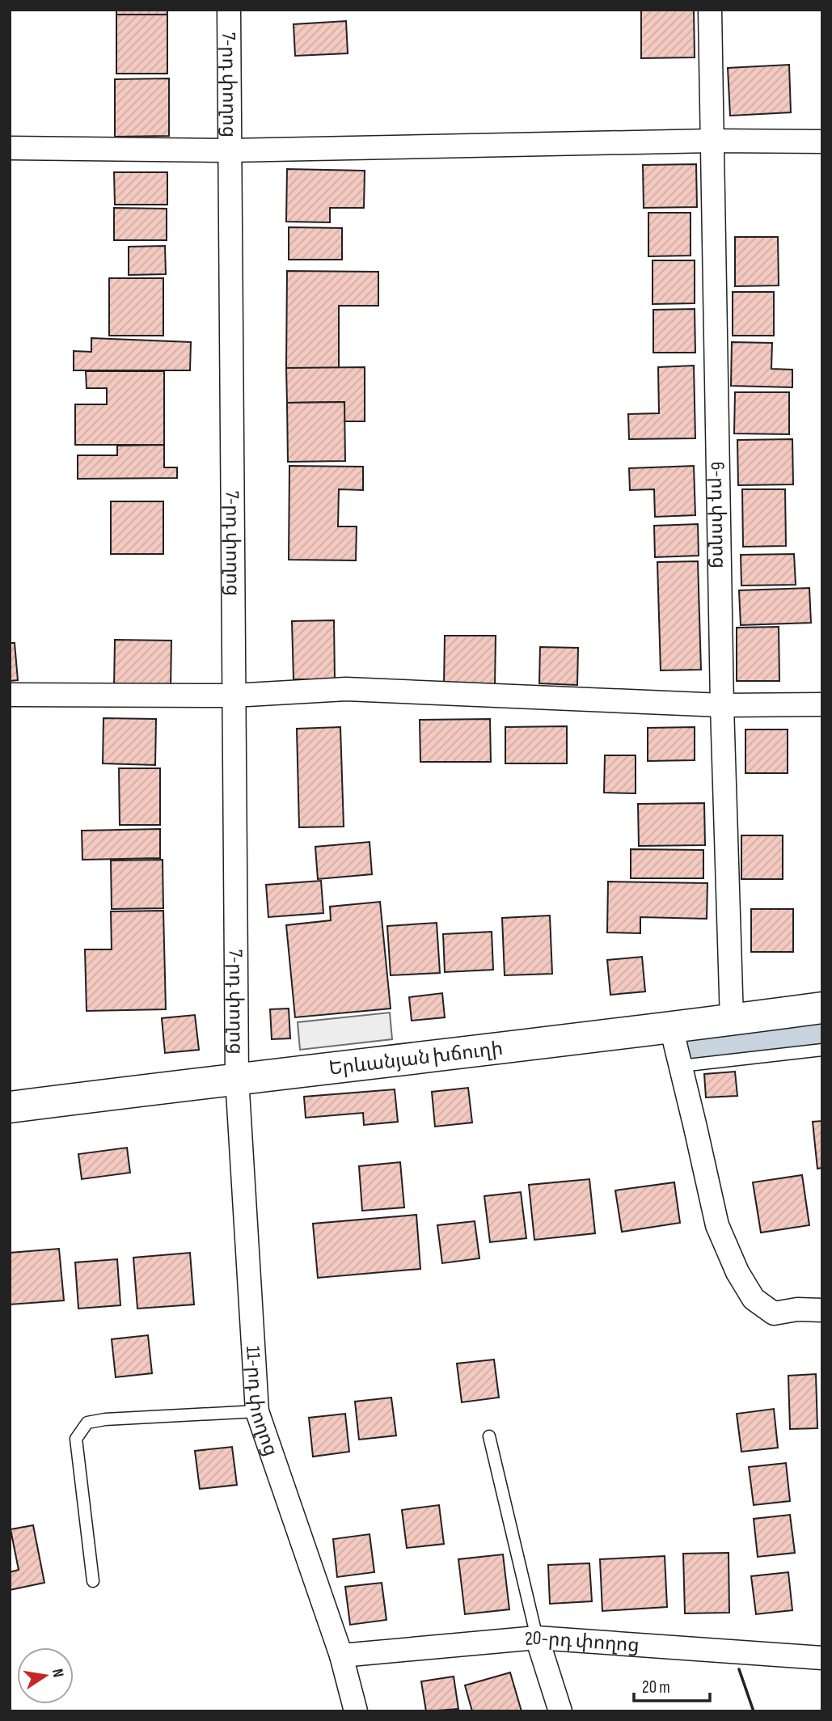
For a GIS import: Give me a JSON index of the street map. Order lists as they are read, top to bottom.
{
  "streets": {
    "main road": ["Երևանյան խճուղի"],
    "street": [
      "7-րդ փողոց",
      "6-րդ փողոց",
      "11-րդ փողոց",
      "20-րդ փողոց"
    ]
  },
  "crossings": [
    ["7-րդ փողոց", "Երևանյան խճուղի"],
    ["7-րդ փողոց", "11-րդ փողոց"],
    ["6-րդ փողոց", "Երևանյան խճուղի"],
    ["Երևանյան խճուղի", "11-րդ փողոց"],
    ["11-րդ փողոց", "20-րդ փողոց"]
  ],
  "scale_bar": "20 m",
  "north": "right"
}
